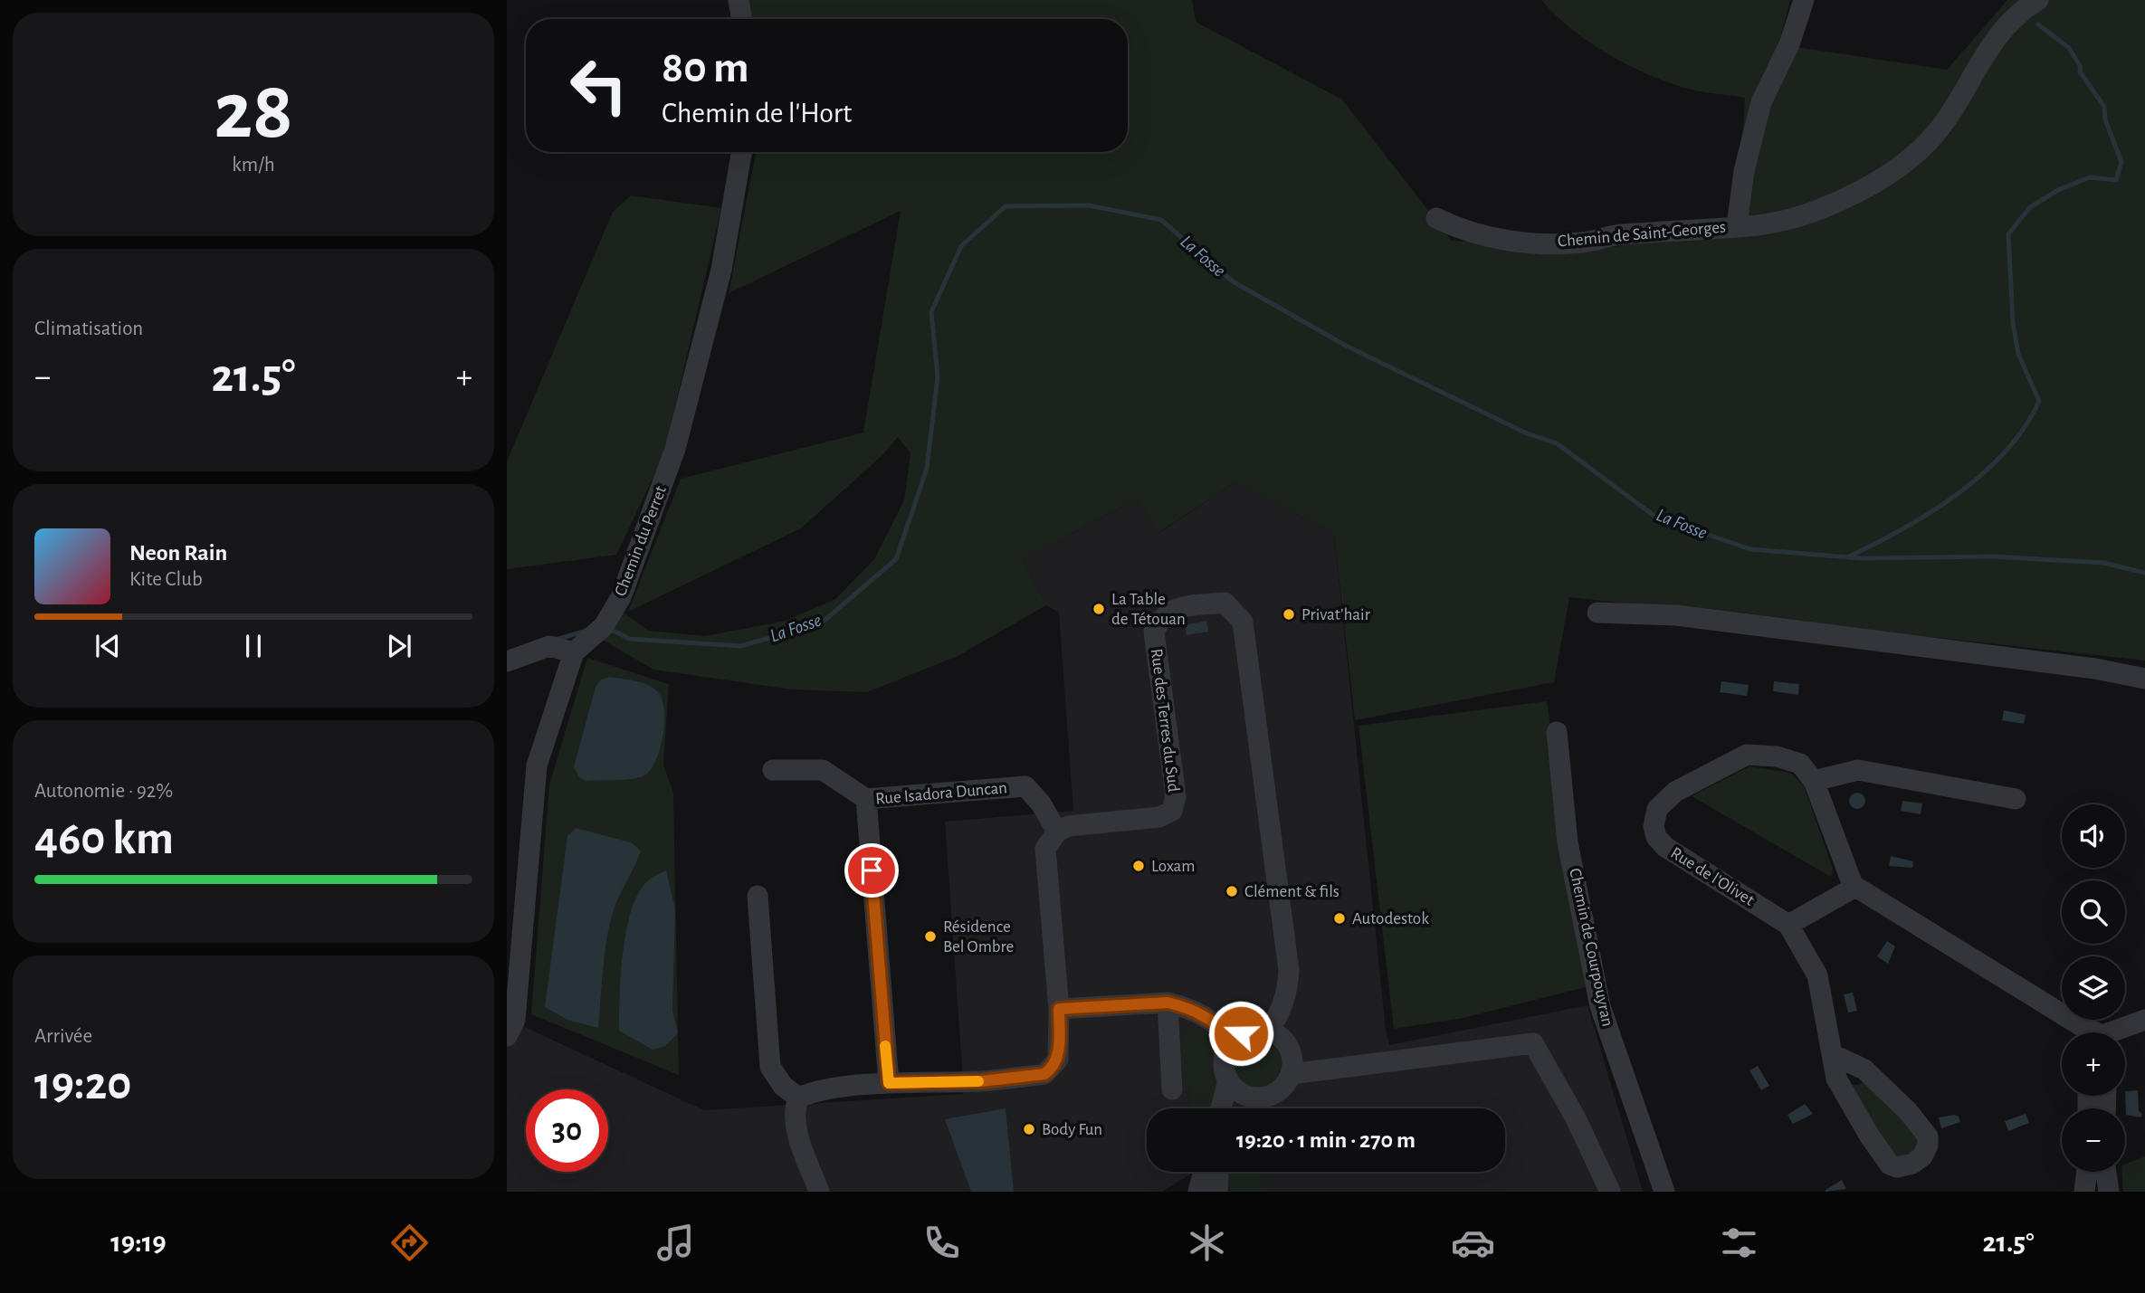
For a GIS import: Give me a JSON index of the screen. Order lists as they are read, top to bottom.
{
  "streets": {
    "street": [
      "Chemin de Saint-Georges",
      "Chemin du Perret",
      "Rue des Terres du Sud",
      "Rue Isadora Duncan",
      "Rue de l'Olivet",
      "Chemin de Courpouyran"
    ]
  },
  "crossings": [
    ["Rue des Terres du Sud", "Rue Isadora Duncan"]
  ],
  "water": ["La Fosse"],
  "places": [
    "La Table de Tétouan",
    "Privat'hair",
    "Loxam",
    "Clément & fils",
    "Autodestok",
    "Résidence Bel Ombre",
    "Body Fun"
  ],
  "page": {
    "tile": [
      ["28", "km/h"],
      "Climatisation",
      ["Autonomie · 92%", "460 km"],
      ["Arrivée", "19:20"]
    ],
    "turn": ["80 m", "Chemin de l'Hort"],
    "heat": ["−", "21.5°", "+"],
    "song": ["Neon Rain", "Kite Club"],
    "map_buttons": ["+", "−"],
    "limit": "30",
    "trip": "19:20 · 1 min · 270 m",
    "tabs": ["19:19", "21.5°"]
  }
}
